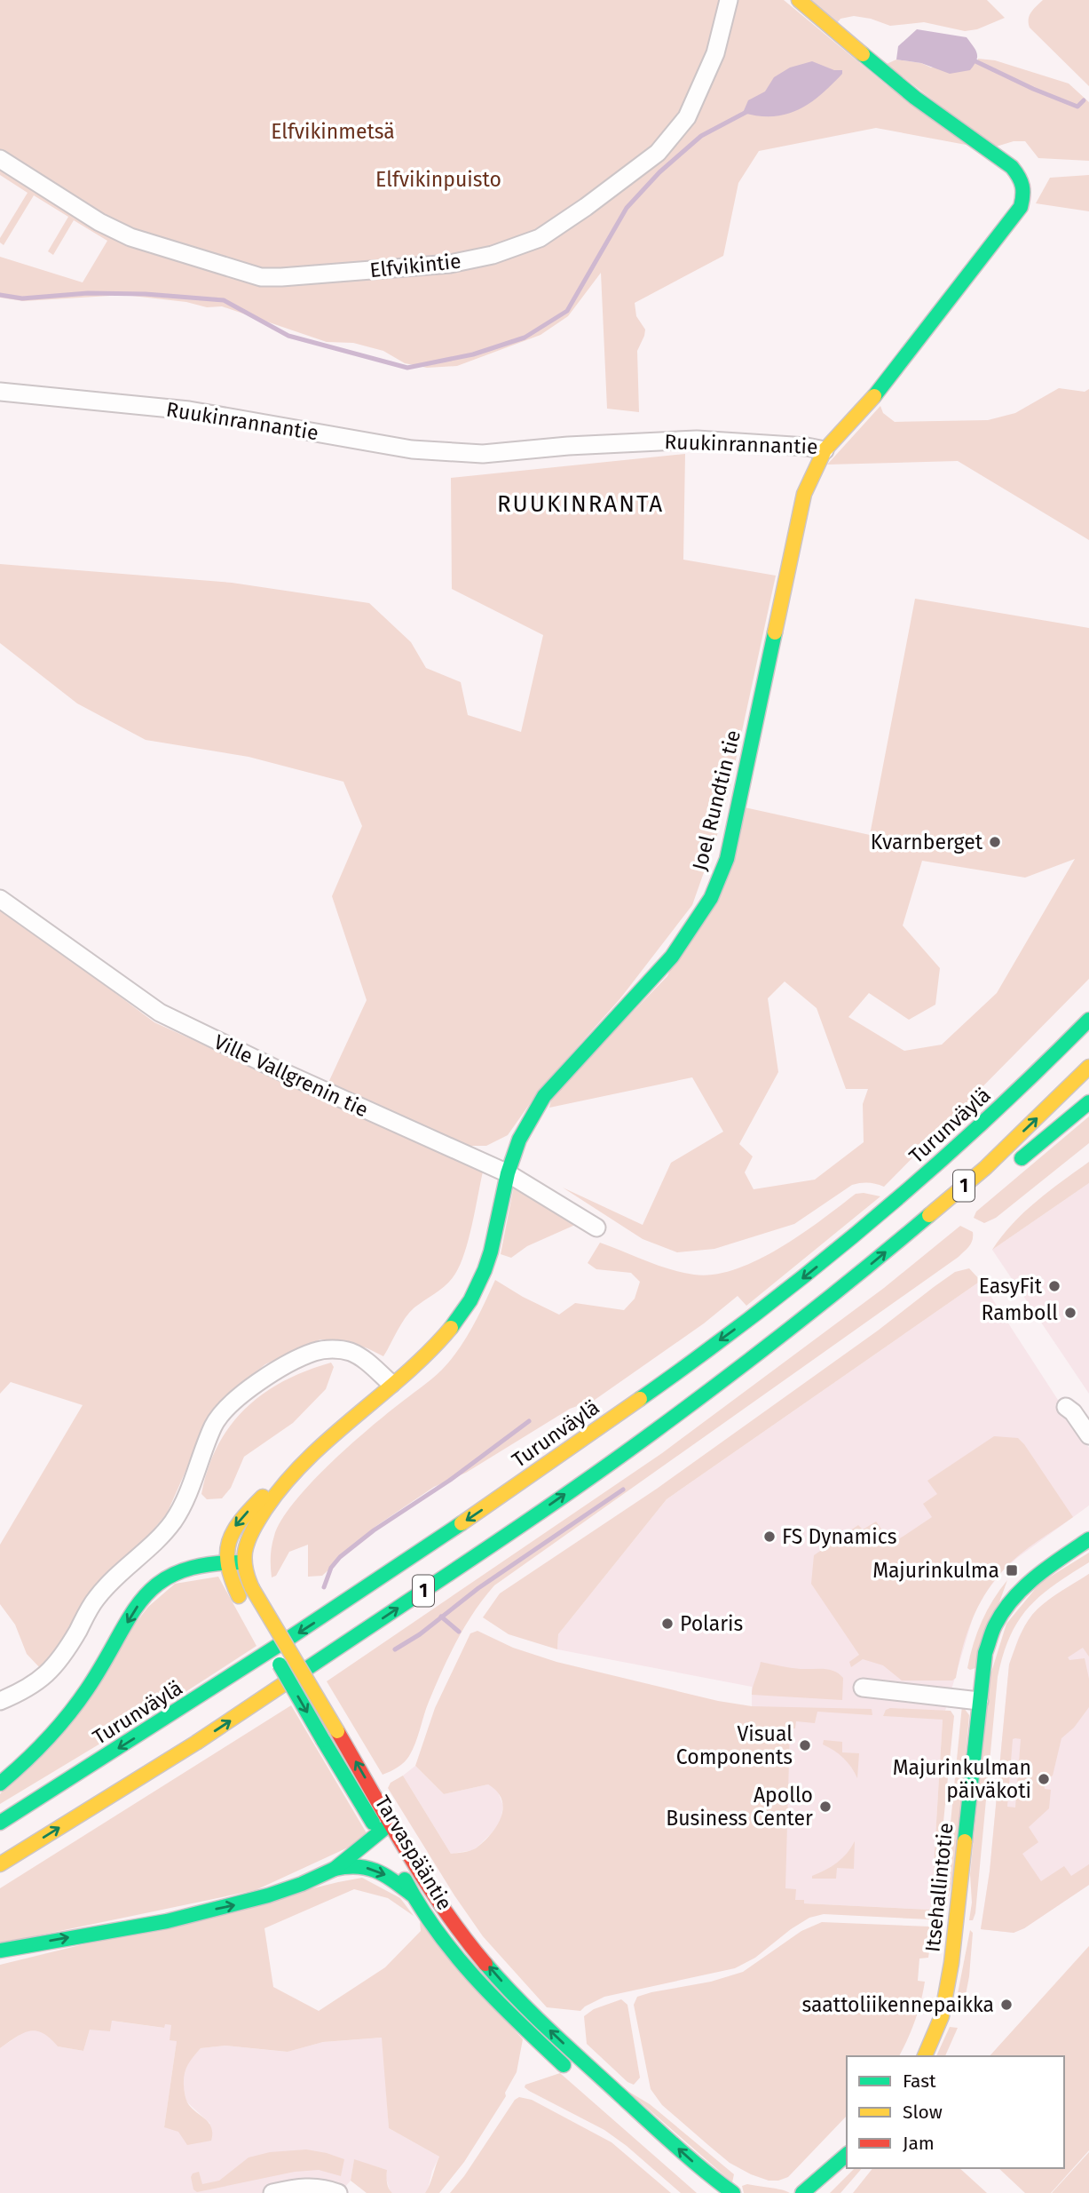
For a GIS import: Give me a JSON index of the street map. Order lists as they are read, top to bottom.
{
  "streets": {
    "main road": [
      "Ruukinrannantie",
      "Joel Rundtin tie",
      "Turunväylä",
      "1",
      "Tarvaspääntie",
      "Itsehallintotie"
    ],
    "street": ["Elfvikintie", "Ville Vallgrenin tie"]
  },
  "crossings": [
    ["Ruukinrannantie", "Joel Rundtin tie"],
    ["Joel Rundtin tie", "Ville Vallgrenin tie"]
  ],
  "districts": ["RUUKINRANTA"],
  "parks": ["Elfvikinmetsä", "Elfvikinpuisto"],
  "places": {
    "other": [
      "Kvarnberget",
      "EasyFit",
      "Ramboll",
      "FS Dynamics",
      "Polaris",
      "Visual Components",
      "Majurinkulman päiväkoti",
      "Apollo Business Center",
      "saattoliikennepaikka"
    ],
    "transit": ["Majurinkulma"]
  },
  "legend": ["Fast", "Slow", "Jam"]
}
